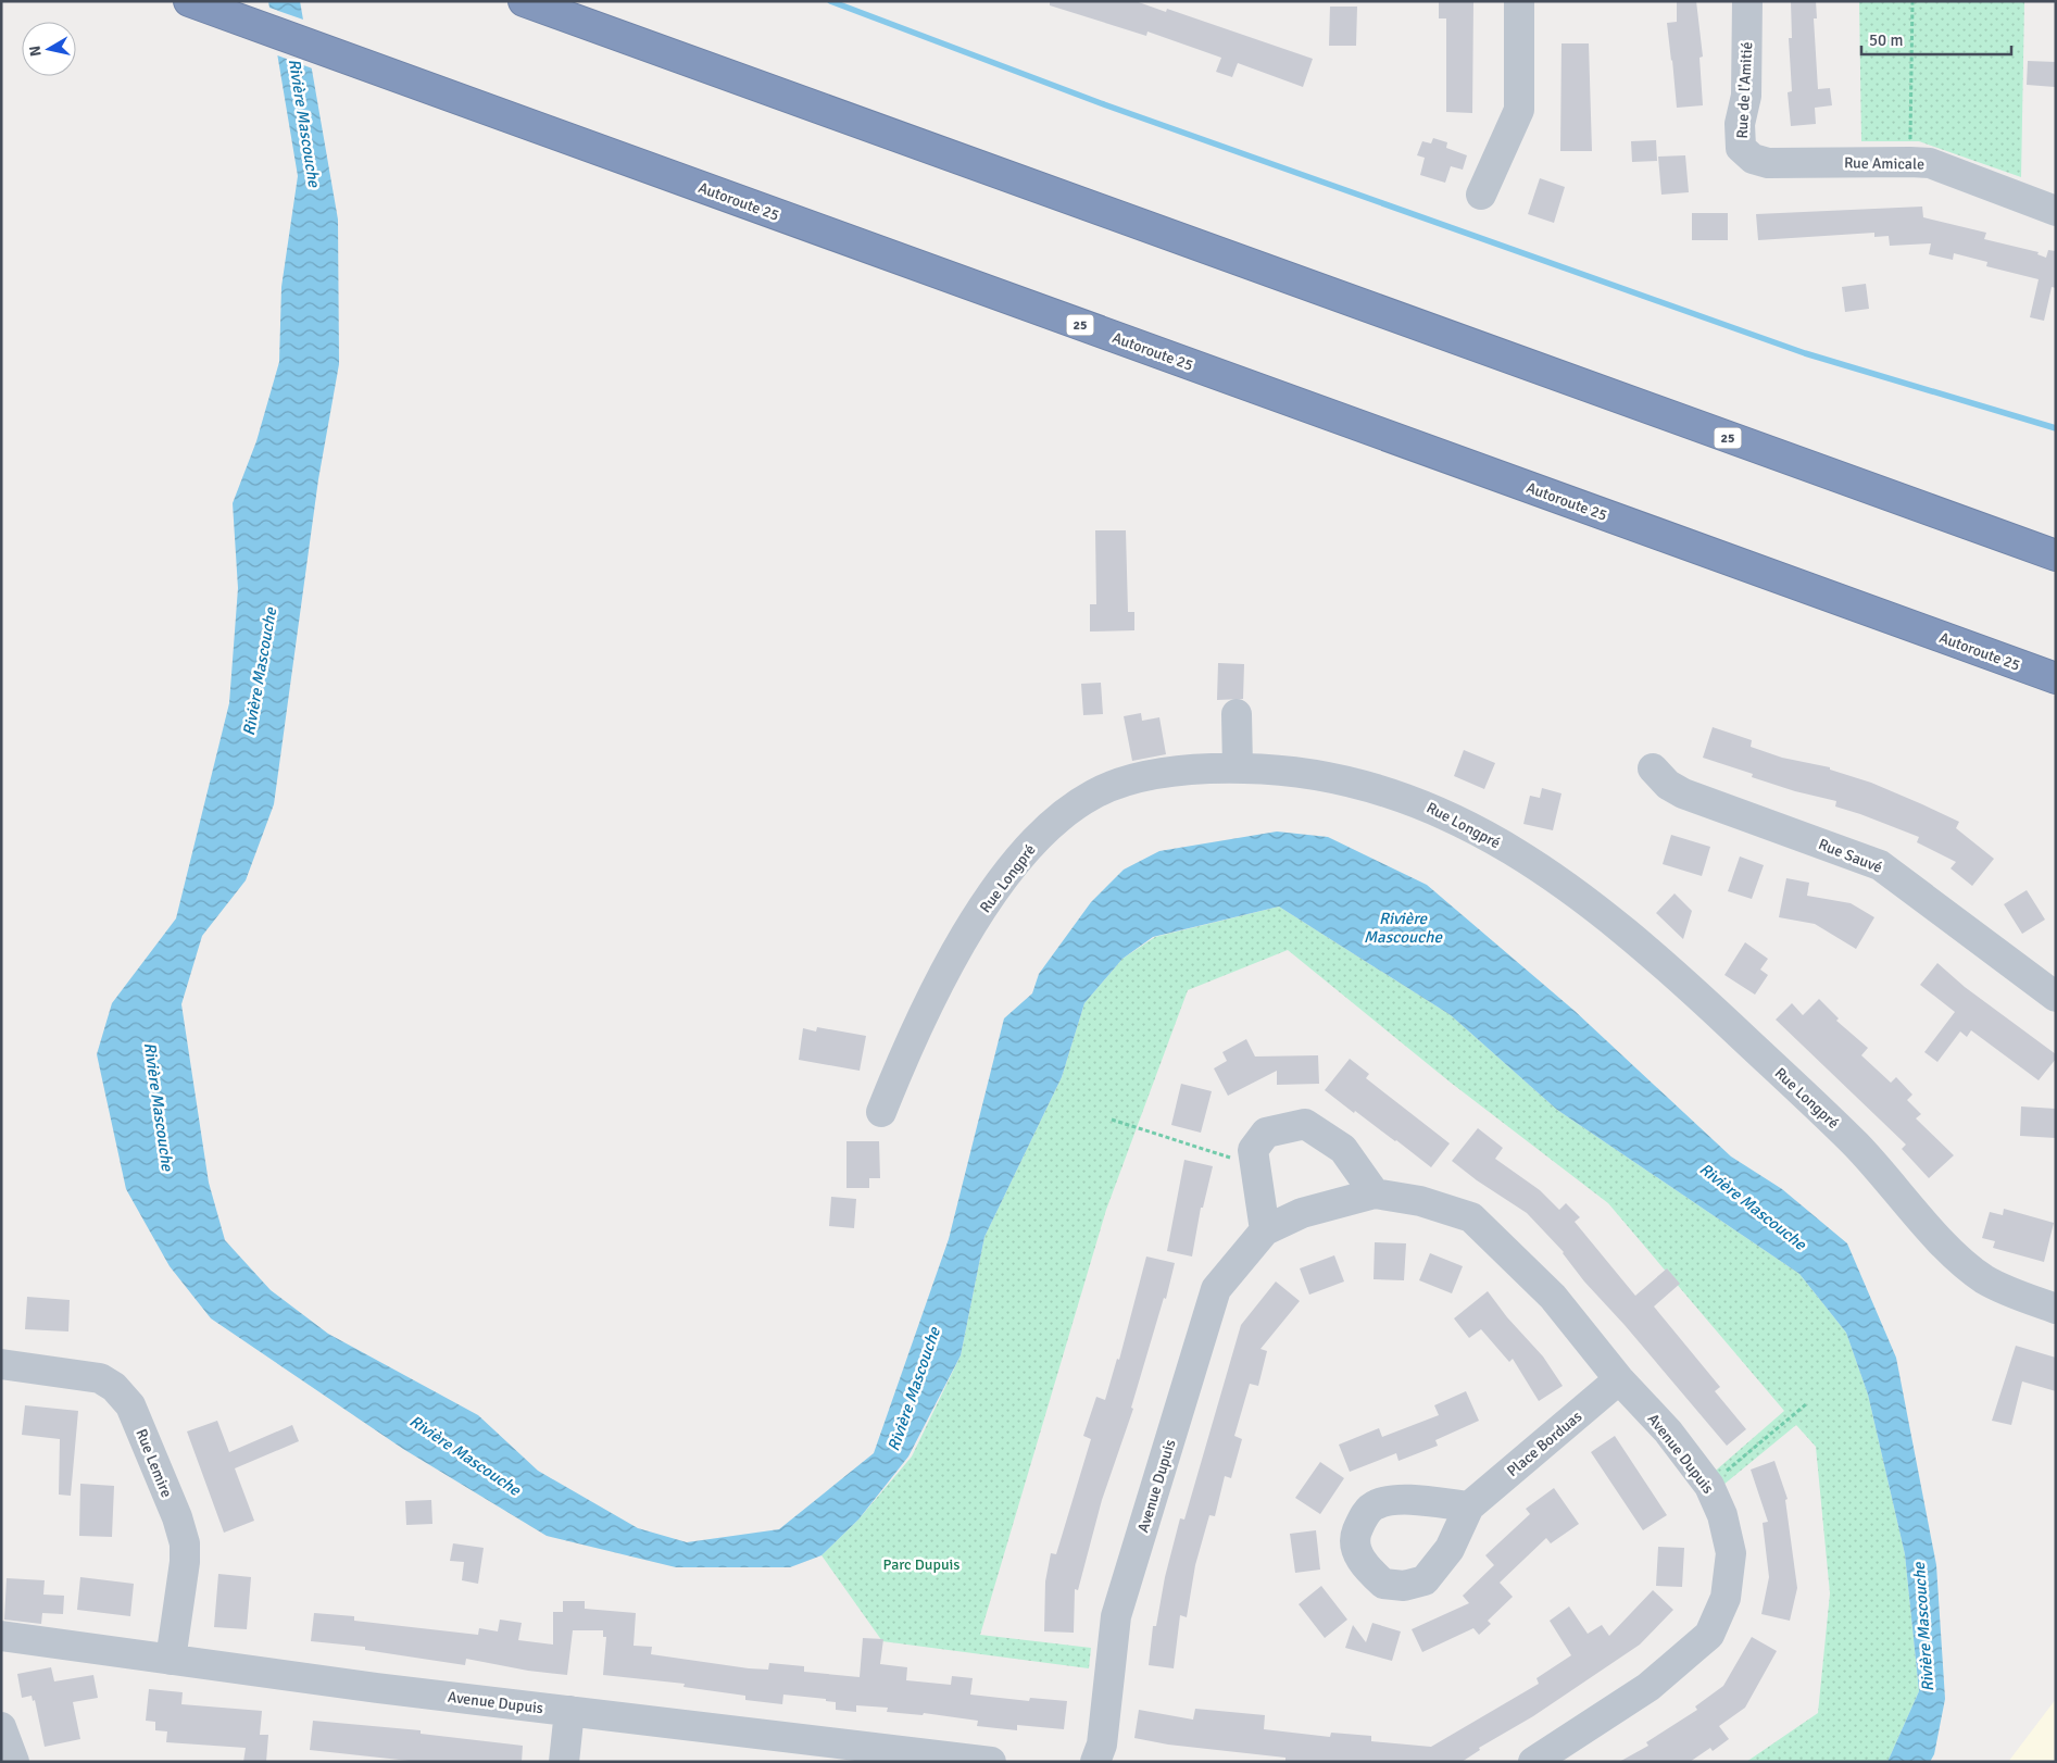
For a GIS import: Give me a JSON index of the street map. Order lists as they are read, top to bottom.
{
  "streets": {
    "highway": ["Autoroute 25", "25"],
    "street": [
      "Rue de l'Amitié",
      "Rue Amicale",
      "Rue Longpré",
      "Rue Sauvé",
      "Place Borduas",
      "Avenue Dupuis",
      "Rue Lemire"
    ]
  },
  "crossings": [
    ["Rue de l'Amitié", "Rue Amicale"],
    ["Place Borduas", "Avenue Dupuis"],
    ["Avenue Dupuis", "Rue Lemire"]
  ],
  "water": ["Rivière Mascouche"],
  "parks": ["Parc Dupuis"],
  "scale_bar": "50 m",
  "north": "left"
}
